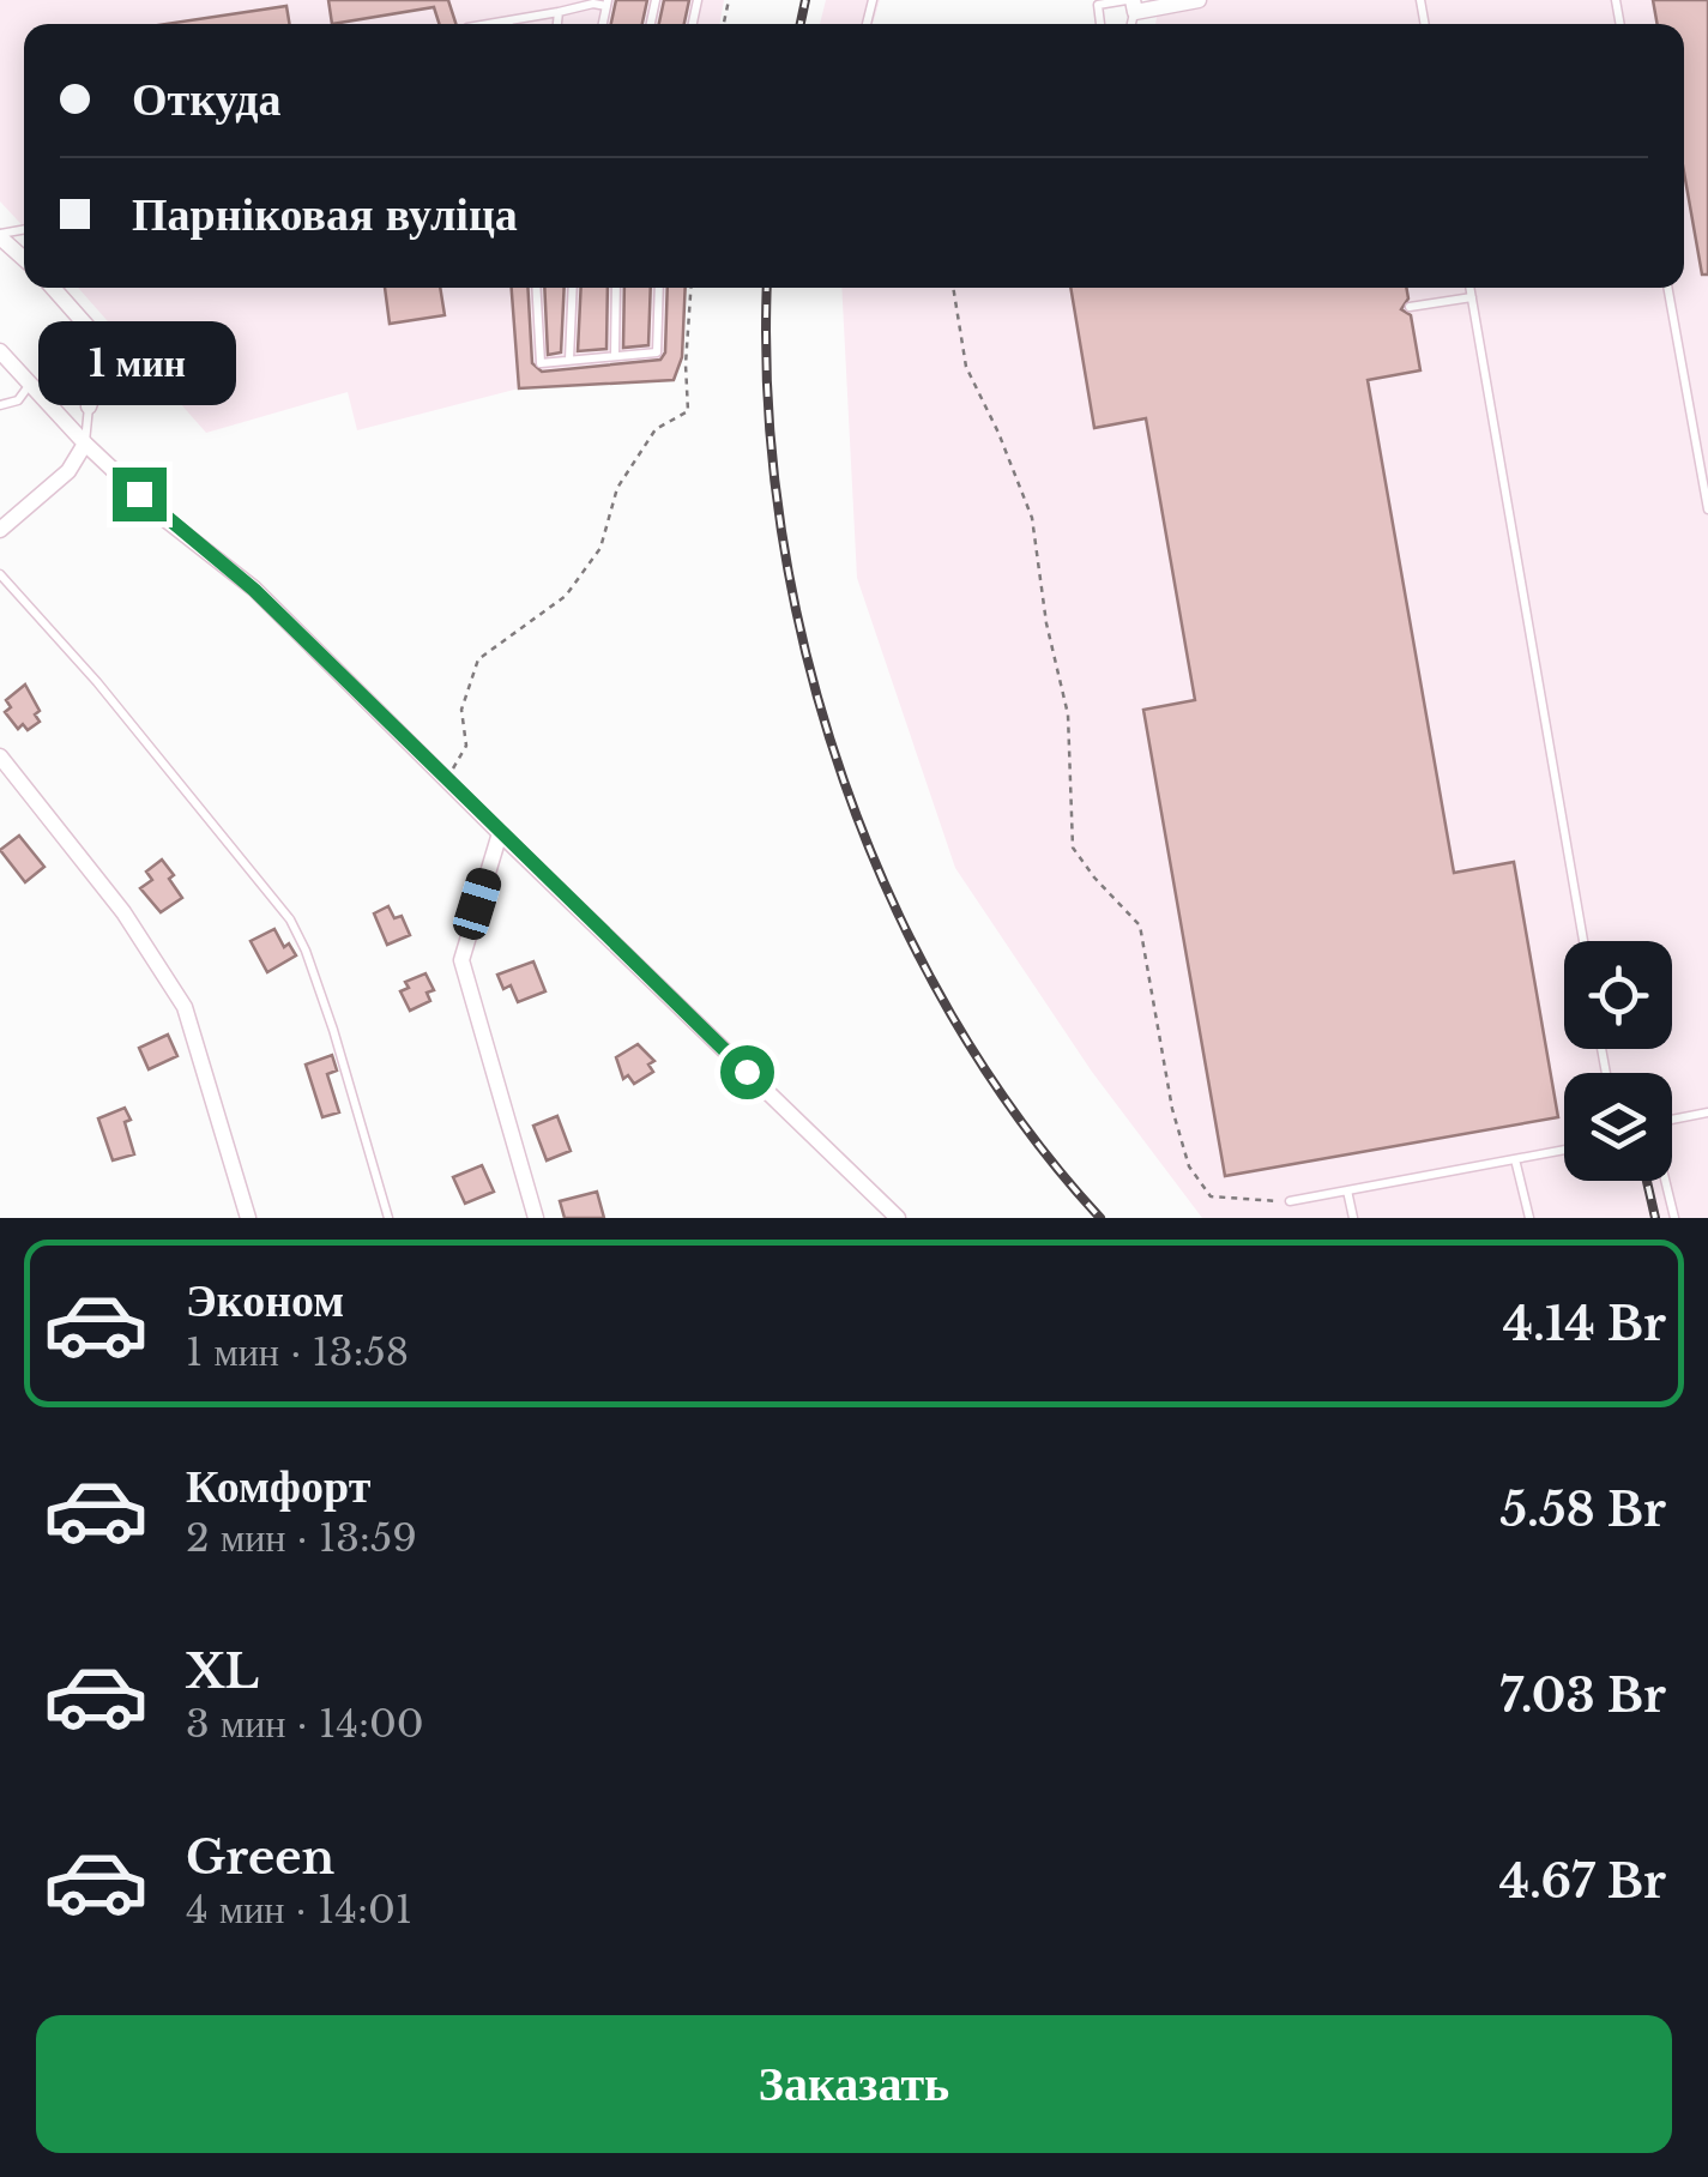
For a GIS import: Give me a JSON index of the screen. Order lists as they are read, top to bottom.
{
  "page": {
    "banner": ["Откуда", "Парніковая вуліца"],
    "bubble": "1 мин",
    "list": [
      {
        "name": "Эконом",
        "note": "1 мин · 13:58",
        "value": "4.14 Br"
      },
      {
        "name": "Комфорт",
        "note": "2 мин · 13:59",
        "value": "5.58 Br"
      },
      {
        "name": "XL",
        "note": "3 мин · 14:00",
        "value": "7.03 Br"
      },
      {
        "name": "Green",
        "note": "4 мин · 14:01",
        "value": "4.67 Br"
      }
    ],
    "buttons": "Заказать"
  }
}
